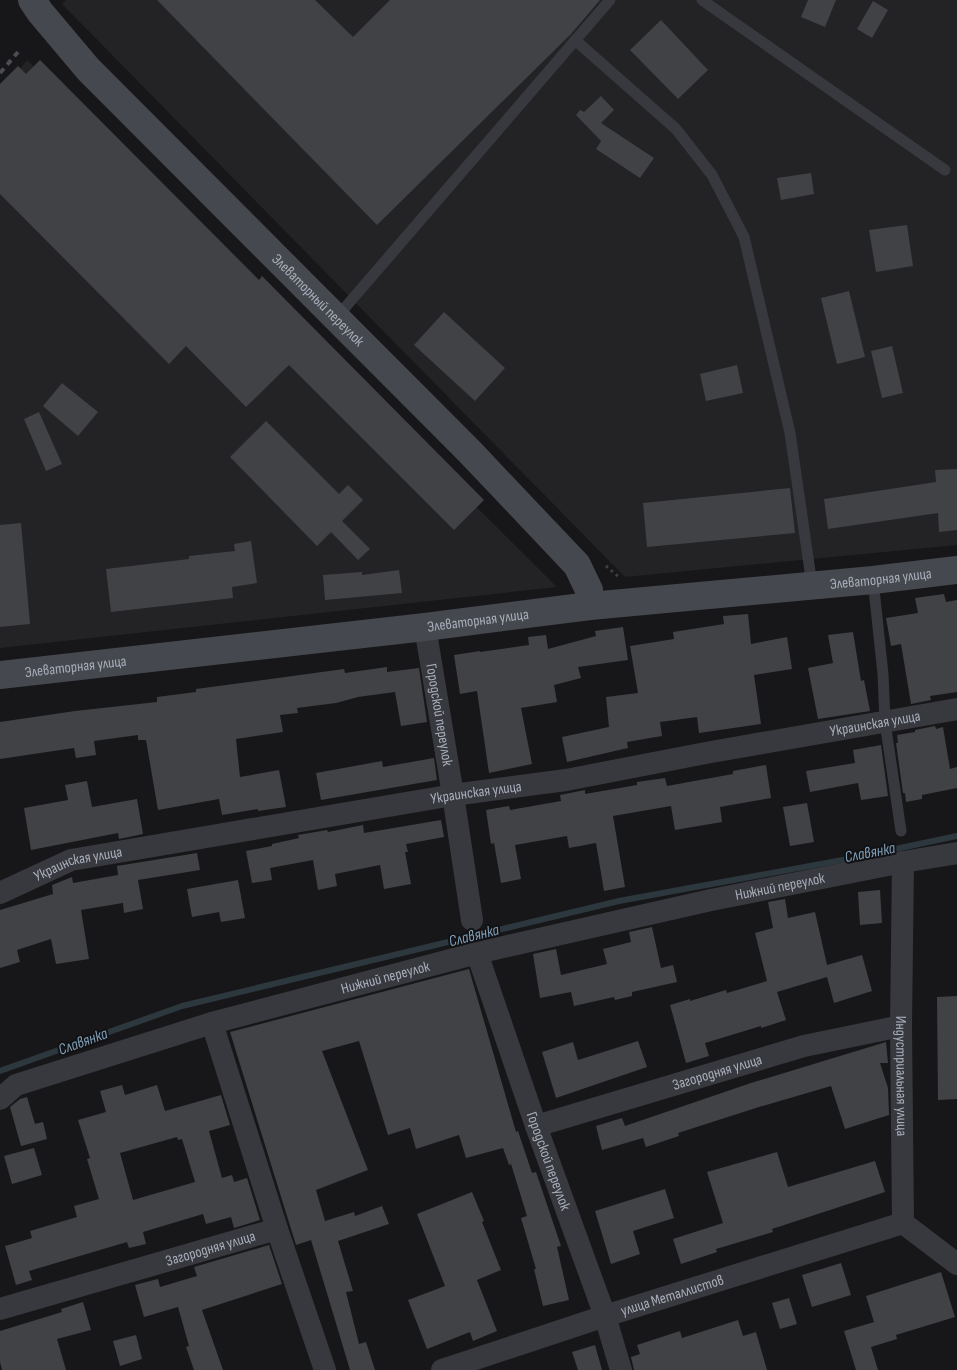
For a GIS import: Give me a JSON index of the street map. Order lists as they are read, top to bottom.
{
  "streets": {
    "main road": ["Элеваторный переулок", "Элеваторная улица"],
    "street": [
      "Городской переулок",
      "Украинская улица",
      "Нижний переулок",
      "Загородняя улица",
      "Индустриальная улица",
      "улица Металлистов"
    ]
  },
  "crossings": [
    ["Элеваторный переулок", "Элеваторная улица"],
    ["Элеваторная улица", "Городской переулок"],
    ["Городской переулок", "Украинская улица"],
    ["Городской переулок", "Нижний переулок"],
    ["Городской переулок", "Загородняя улица"],
    ["Городской переулок", "улица Металлистов"],
    ["Нижний переулок", "Индустриальная улица"],
    ["Загородняя улица", "Индустриальная улица"],
    ["Индустриальная улица", "улица Металлистов"]
  ],
  "water": ["Славянка"]
}
